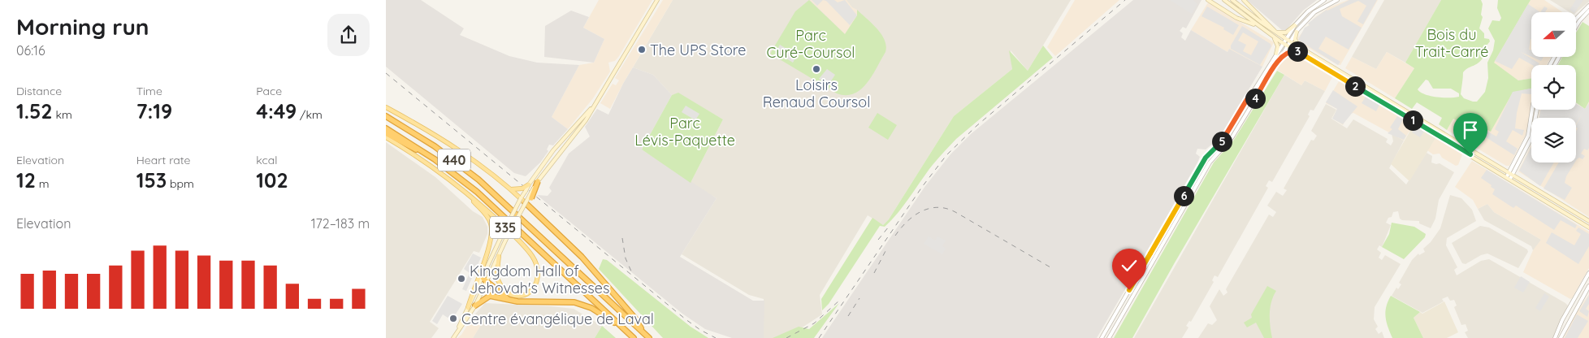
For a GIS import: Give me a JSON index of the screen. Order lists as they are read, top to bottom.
{
  "streets": {
    "highway": ["440"],
    "main road": ["335"]
  },
  "parks": ["Bois du Trait-Carré", "Parc Curé-Coursol", "Parc Lévis-Paquette"],
  "places": [
    "The UPS Store",
    "Loisirs Renaud Coursol",
    "Kingdom Hall of Jehovah's Witnesses",
    "Centre évangélique de Laval"
  ],
  "north": "left",
  "page": {
    "heading": ["Morning run", "06:16"],
    "pins": [
      "3",
      "2",
      "4",
      "1",
      "5",
      "6"
    ],
    "stats": [
      ["Distance", "1.52 km"],
      ["Time", "7:19"],
      ["Pace", "4:49 /km"],
      ["Elevation", "12 m"],
      ["Heart rate", "153 bpm"],
      ["kcal", "102"]
    ],
    "chart": ["Elevation", "172–183 m"]
  }
}
